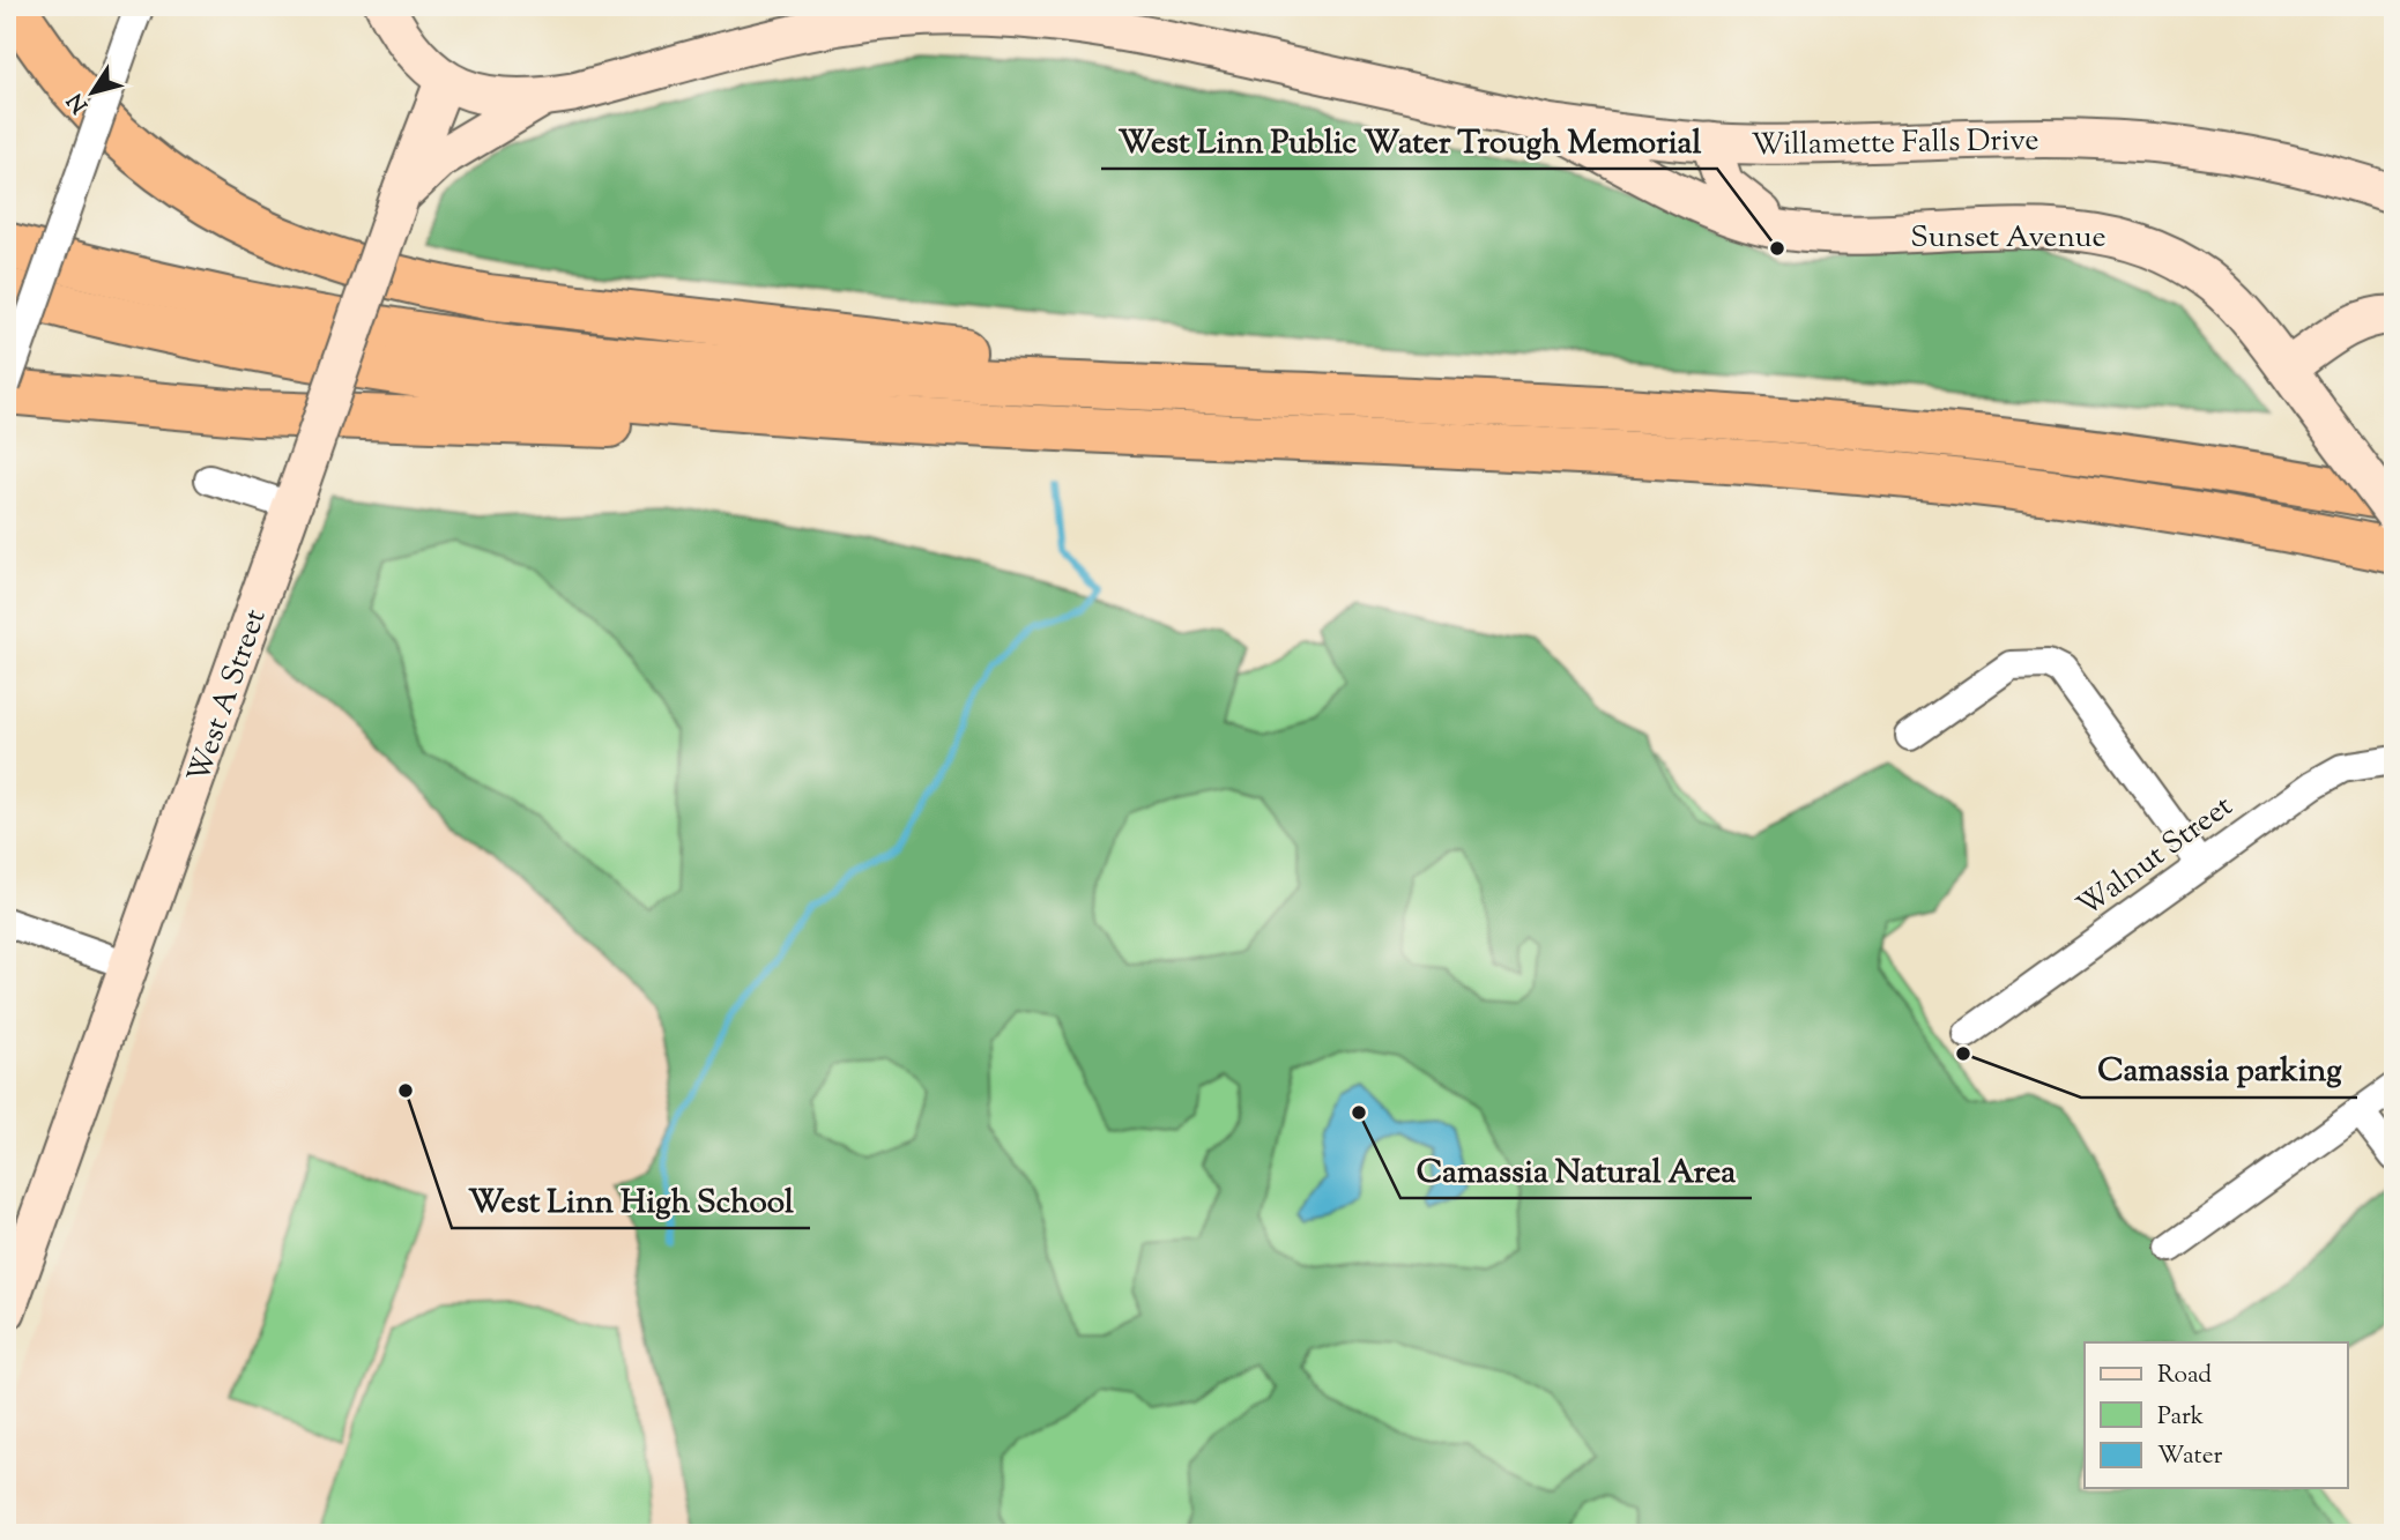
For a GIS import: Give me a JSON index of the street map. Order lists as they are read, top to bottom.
{
  "streets": {
    "main road": ["Willamette Falls Drive", "Sunset Avenue", "West A Street"],
    "street": ["Walnut Street"]
  },
  "crossings": [
    ["Willamette Falls Drive", "Sunset Avenue"],
    ["Willamette Falls Drive", "West A Street"]
  ],
  "places": [
    "West Linn Public Water Trough Memorial",
    "Camassia parking",
    "West Linn High School",
    "Camassia Natural Area"
  ],
  "legend": ["Road", "Park", "Water"],
  "north": "bottom left"
}
